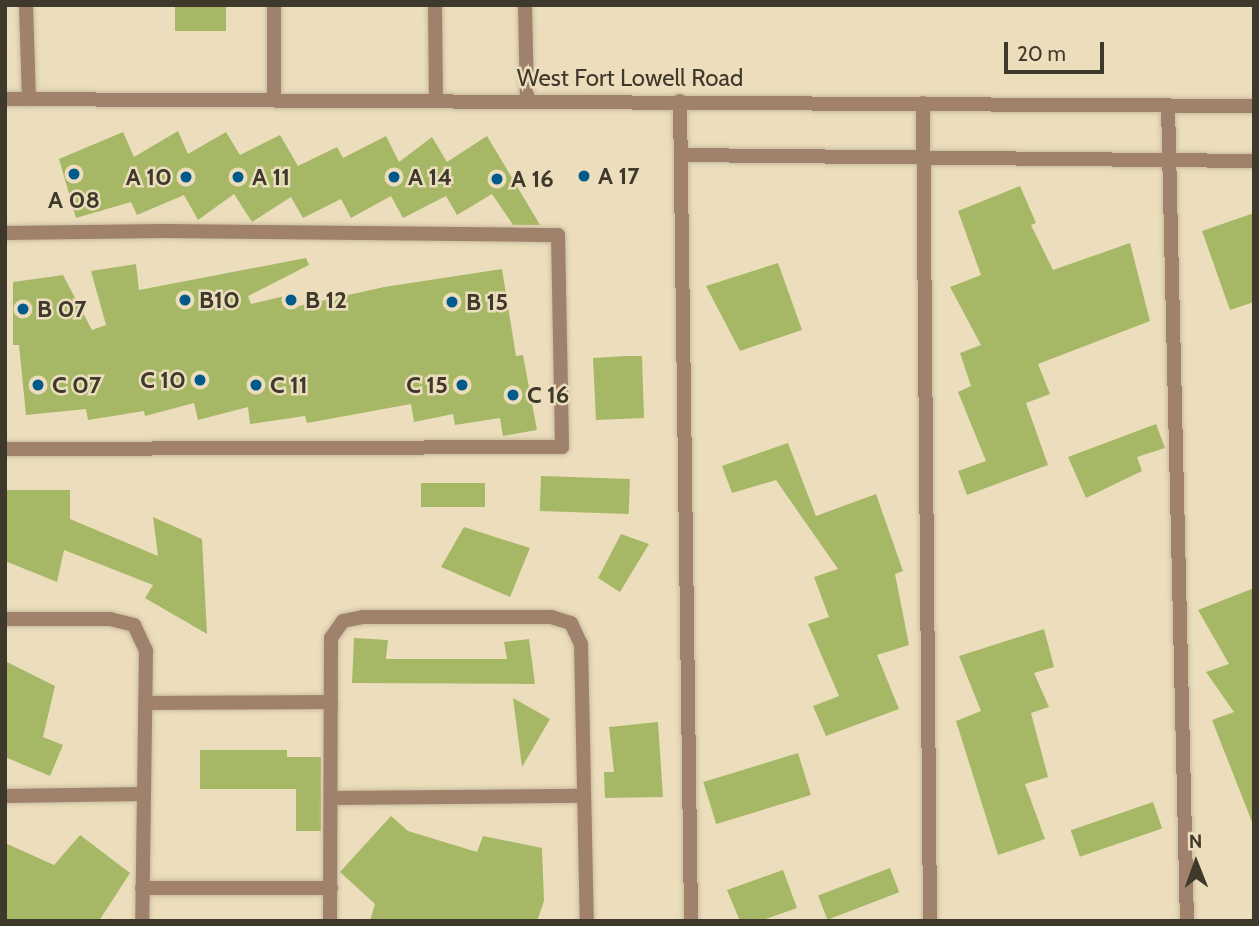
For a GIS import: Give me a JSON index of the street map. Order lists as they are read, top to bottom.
{
  "streets": {
    "street": ["West Fort Lowell Road"]
  },
  "places": [
    "A 08",
    "A 17",
    "A 10",
    "A 11",
    "A 14",
    "A 16",
    "B10",
    "B 12",
    "B 15",
    "B 07",
    "C 10",
    "C 07",
    "C 11",
    "C 15",
    "C 16"
  ],
  "scale_bar": "20 m",
  "north": "top"
}
